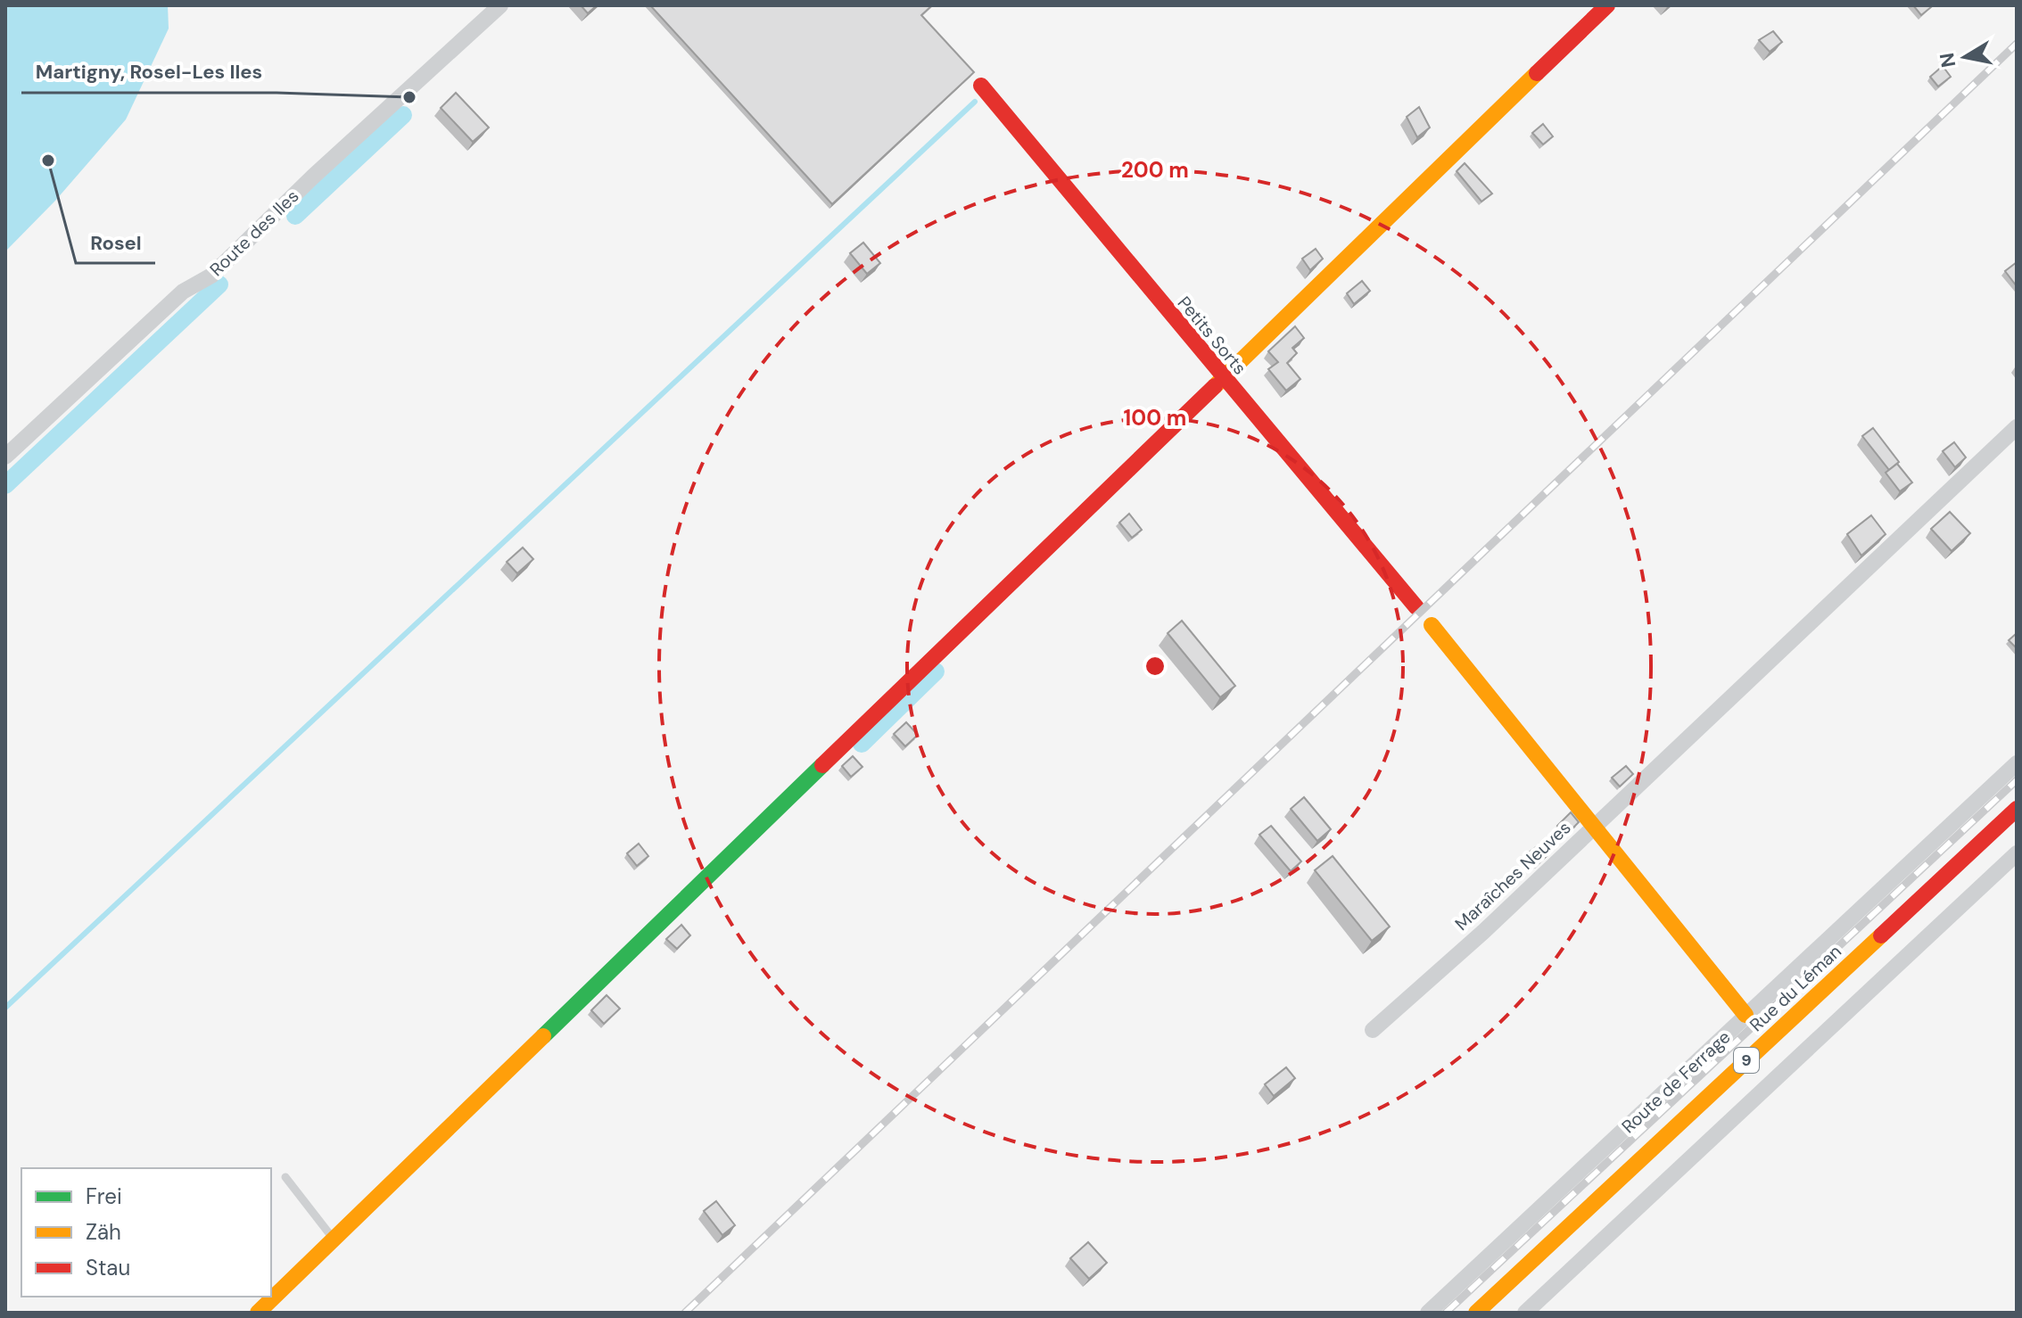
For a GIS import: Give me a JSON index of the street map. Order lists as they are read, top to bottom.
{
  "streets": {
    "street": [
      "Route des Iles",
      "Petits Sorts",
      "Maraîches Neuves",
      "Rue du Léman",
      "9",
      "Route de Ferrage"
    ]
  },
  "crossings": [
    ["Maraîches Neuves", "Route de Ferrage"]
  ],
  "places": ["Martigny, Rosel-Les Iles", "Rosel"],
  "legend": ["Frei", "Zäh", "Stau"],
  "north": "left",
  "rings": ["200 m", "100 m"]
}
